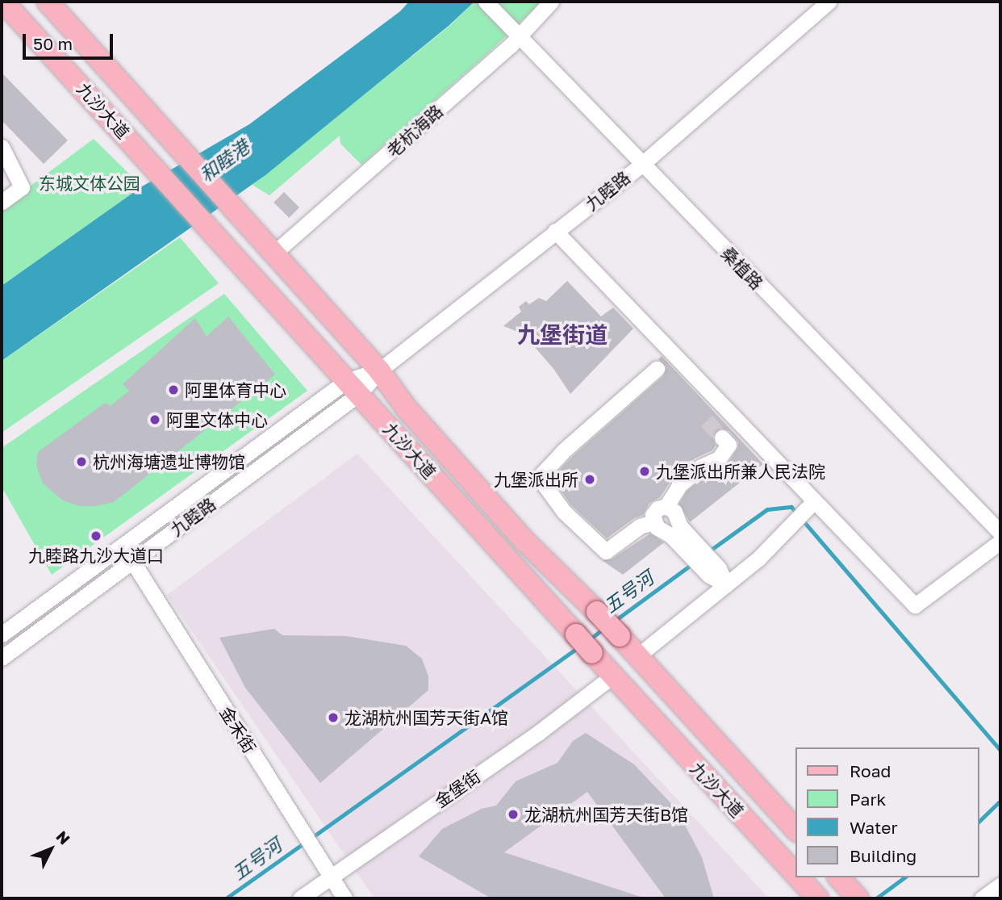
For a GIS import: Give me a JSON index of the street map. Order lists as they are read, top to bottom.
{
  "streets": {
    "main road": ["九沙大道"],
    "street": [
      "老杭海路",
      "九睦路",
      "桑植路",
      "金禾街",
      "金堡街"
    ]
  },
  "crossings": [
    ["九沙大道", "老杭海路"],
    ["九沙大道", "九睦路"],
    ["九沙大道", "金堡街"],
    ["老杭海路", "桑植路"],
    ["九睦路", "桑植路"],
    ["九睦路", "金禾街"],
    ["金禾街", "金堡街"]
  ],
  "districts": ["九堡街道"],
  "water": ["和睦港", "五号河"],
  "parks": ["东城文体公园"],
  "places": [
    "阿里体育中心",
    "阿里文体中心",
    "杭州海塘遗址博物馆",
    "九堡派出所兼人民法院",
    "九堡派出所",
    "九睦路九沙大道口",
    "龙湖杭州国芳天街A馆",
    "龙湖杭州国芳天街B馆"
  ],
  "legend": [
    "Road",
    "Park",
    "Water",
    "Building"
  ],
  "scale_bar": "50 m",
  "north": "top right"
}
